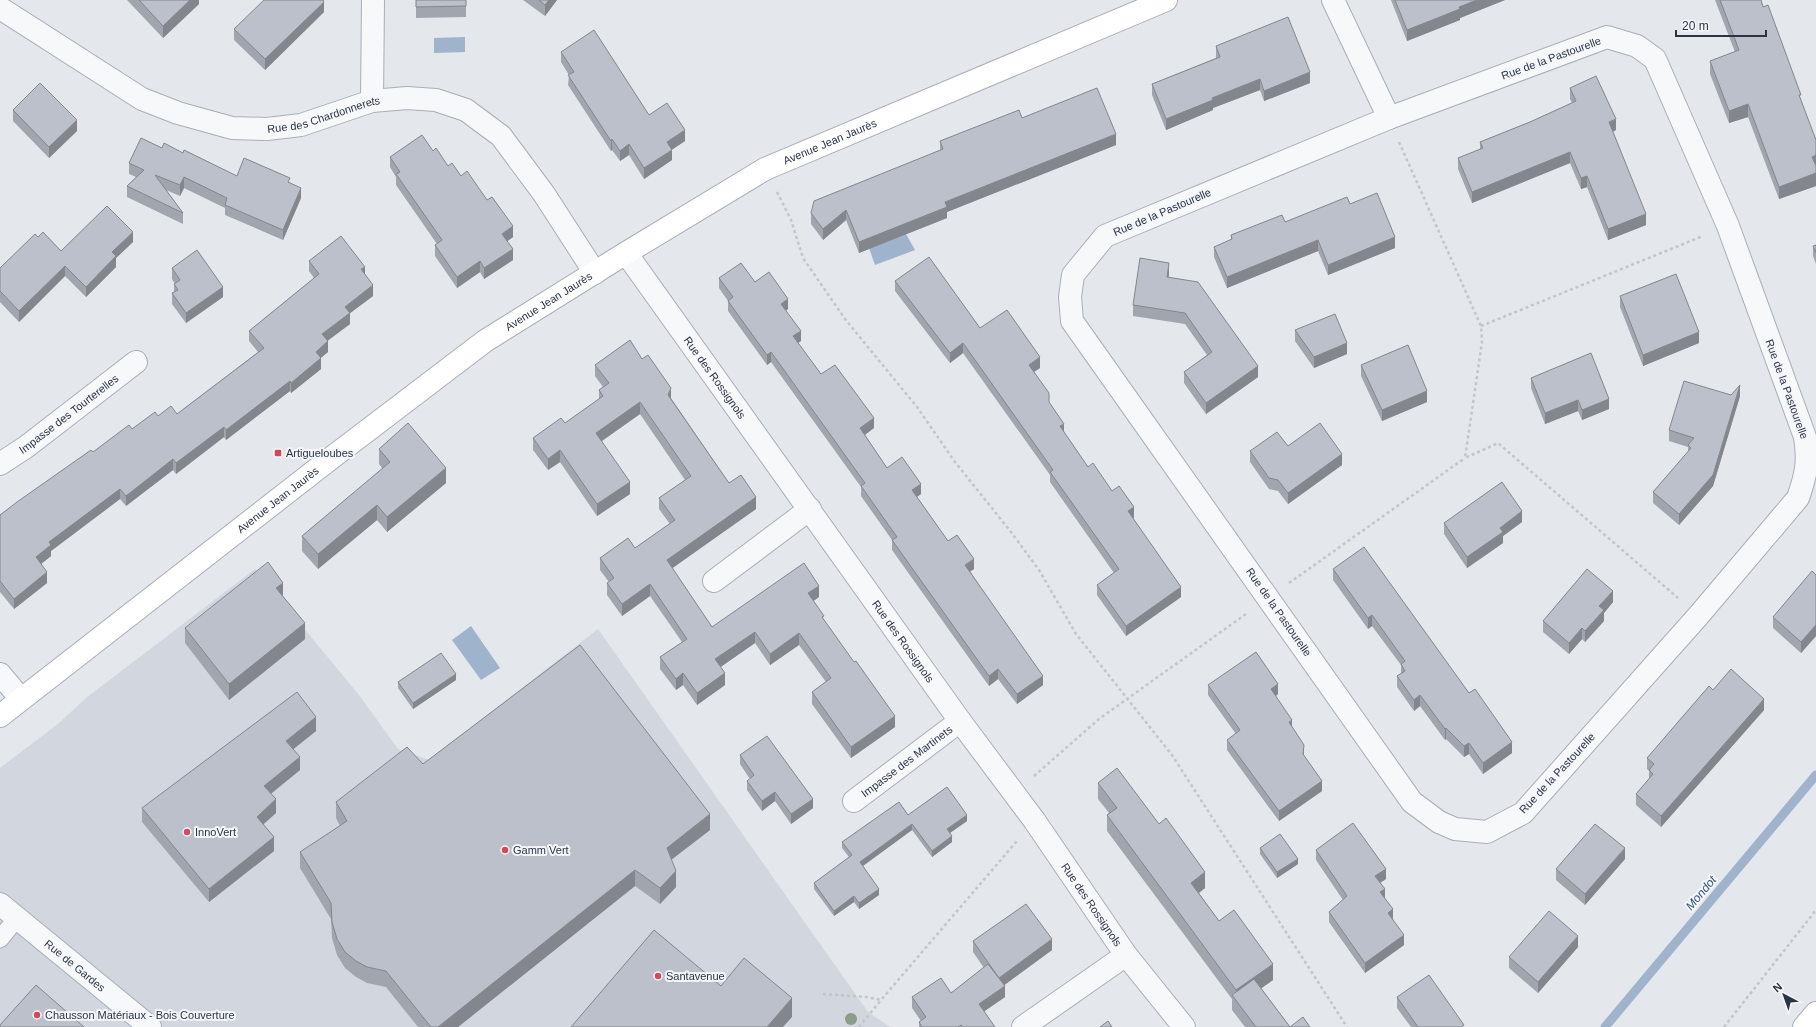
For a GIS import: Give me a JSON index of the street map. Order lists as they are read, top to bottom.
{
  "streets": {
    "street": [
      "Rue de la Pastourelle",
      "Rue des Chardonnerets",
      "Avenue Jean Jaurès",
      "Rue des Rossignols",
      "Impasse des Tourterelles",
      "Impasse des Martinets",
      "Rue de Gardes"
    ]
  },
  "crossings": [
    ["Rue des Chardonnerets", "Avenue Jean Jaurès"],
    ["Avenue Jean Jaurès", "Rue des Rossignols"],
    ["Rue des Rossignols", "Impasse des Martinets"]
  ],
  "water": ["Mondot"],
  "places": {
    "transit": ["Artigueloubes"],
    "other": [
      "InnoVert",
      "Gamm Vert",
      "Santavenue",
      "Chausson Matériaux - Bois Couverture"
    ]
  },
  "scale_bar": "20 m",
  "north": "top left"
}
